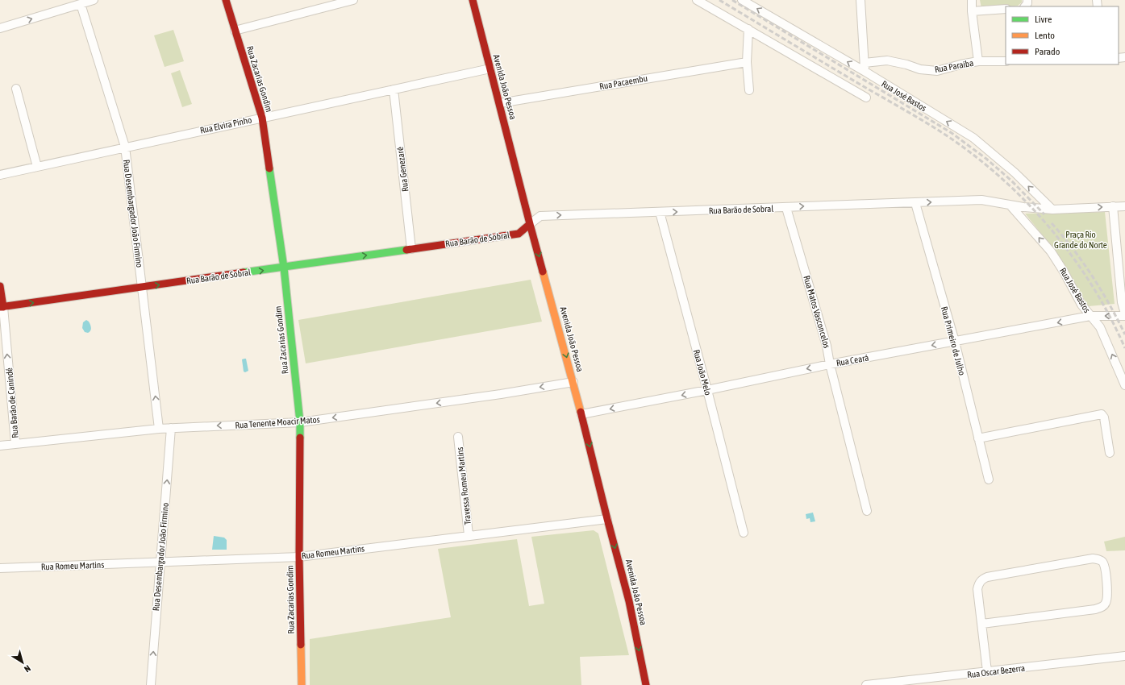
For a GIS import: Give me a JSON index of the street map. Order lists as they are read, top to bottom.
{
  "streets": {
    "main road": [
      "Rua Zacarias Gondim",
      "Avenida João Pessoa",
      "Rua Barão de Sobral",
      "Rua Barão de Canindé"
    ],
    "street": [
      "Rua Paraíba",
      "Rua Pacaembu",
      "Rua José Bastos",
      "Rua Elvira Pinho",
      "Rua Genezaré",
      "Rua Desembargador João Firmino",
      "Rua Matos Vasconcelos",
      "Rua Primeiro de Julho",
      "Rua Ceará",
      "Rua João Melo",
      "Rua Tenente Moacir Matos",
      "Travessa Romeu Martins",
      "Rua Romeu Martins",
      "Rua Oscar Bezerra"
    ]
  },
  "crossings": [
    ["Rua Zacarias Gondim", "Rua Elvira Pinho"],
    ["Rua Zacarias Gondim", "Rua Barão de Sobral"],
    ["Rua Zacarias Gondim", "Rua Tenente Moacir Matos"],
    ["Rua Zacarias Gondim", "Rua Romeu Martins"],
    ["Rua Pacaembu", "Avenida João Pessoa"],
    ["Avenida João Pessoa", "Rua Elvira Pinho"],
    ["Avenida João Pessoa", "Rua Barão de Sobral"],
    ["Avenida João Pessoa", "Rua Ceará"],
    ["Avenida João Pessoa", "Rua Tenente Moacir Matos"],
    ["Avenida João Pessoa", "Rua Romeu Martins"],
    ["Rua José Bastos", "Rua Barão de Sobral"],
    ["Rua José Bastos", "Rua Ceará"],
    ["Rua Elvira Pinho", "Rua Genezaré"],
    ["Rua Elvira Pinho", "Rua Desembargador João Firmino"],
    ["Rua Genezaré", "Rua Barão de Sobral"],
    ["Rua Barão de Sobral", "Rua Desembargador João Firmino"],
    ["Rua Barão de Sobral", "Rua Matos Vasconcelos"],
    ["Rua Barão de Sobral", "Rua Primeiro de Julho"],
    ["Rua Barão de Sobral", "Rua João Melo"],
    ["Rua Barão de Sobral", "Rua Barão de Canindé"],
    ["Rua Desembargador João Firmino", "Rua Tenente Moacir Matos"],
    ["Rua Desembargador João Firmino", "Rua Romeu Martins"],
    ["Rua Matos Vasconcelos", "Rua Ceará"],
    ["Rua Primeiro de Julho", "Rua Ceará"],
    ["Rua Ceará", "Rua João Melo"],
    ["Rua Barão de Canindé", "Rua Tenente Moacir Matos"],
    ["Travessa Romeu Martins", "Rua Romeu Martins"]
  ],
  "one_way": [
    "Avenida João Pessoa",
    "Rua José Bastos",
    "Rua Barão de Sobral",
    "Rua Desembargador João Firmino",
    "Rua Ceará",
    "Rua Barão de Canindé",
    "Rua Tenente Moacir Matos"
  ],
  "parks": ["Praça Rio Grande do Norte"],
  "legend": ["Livre", "Lento", "Parado"],
  "north": "bottom right"
}
